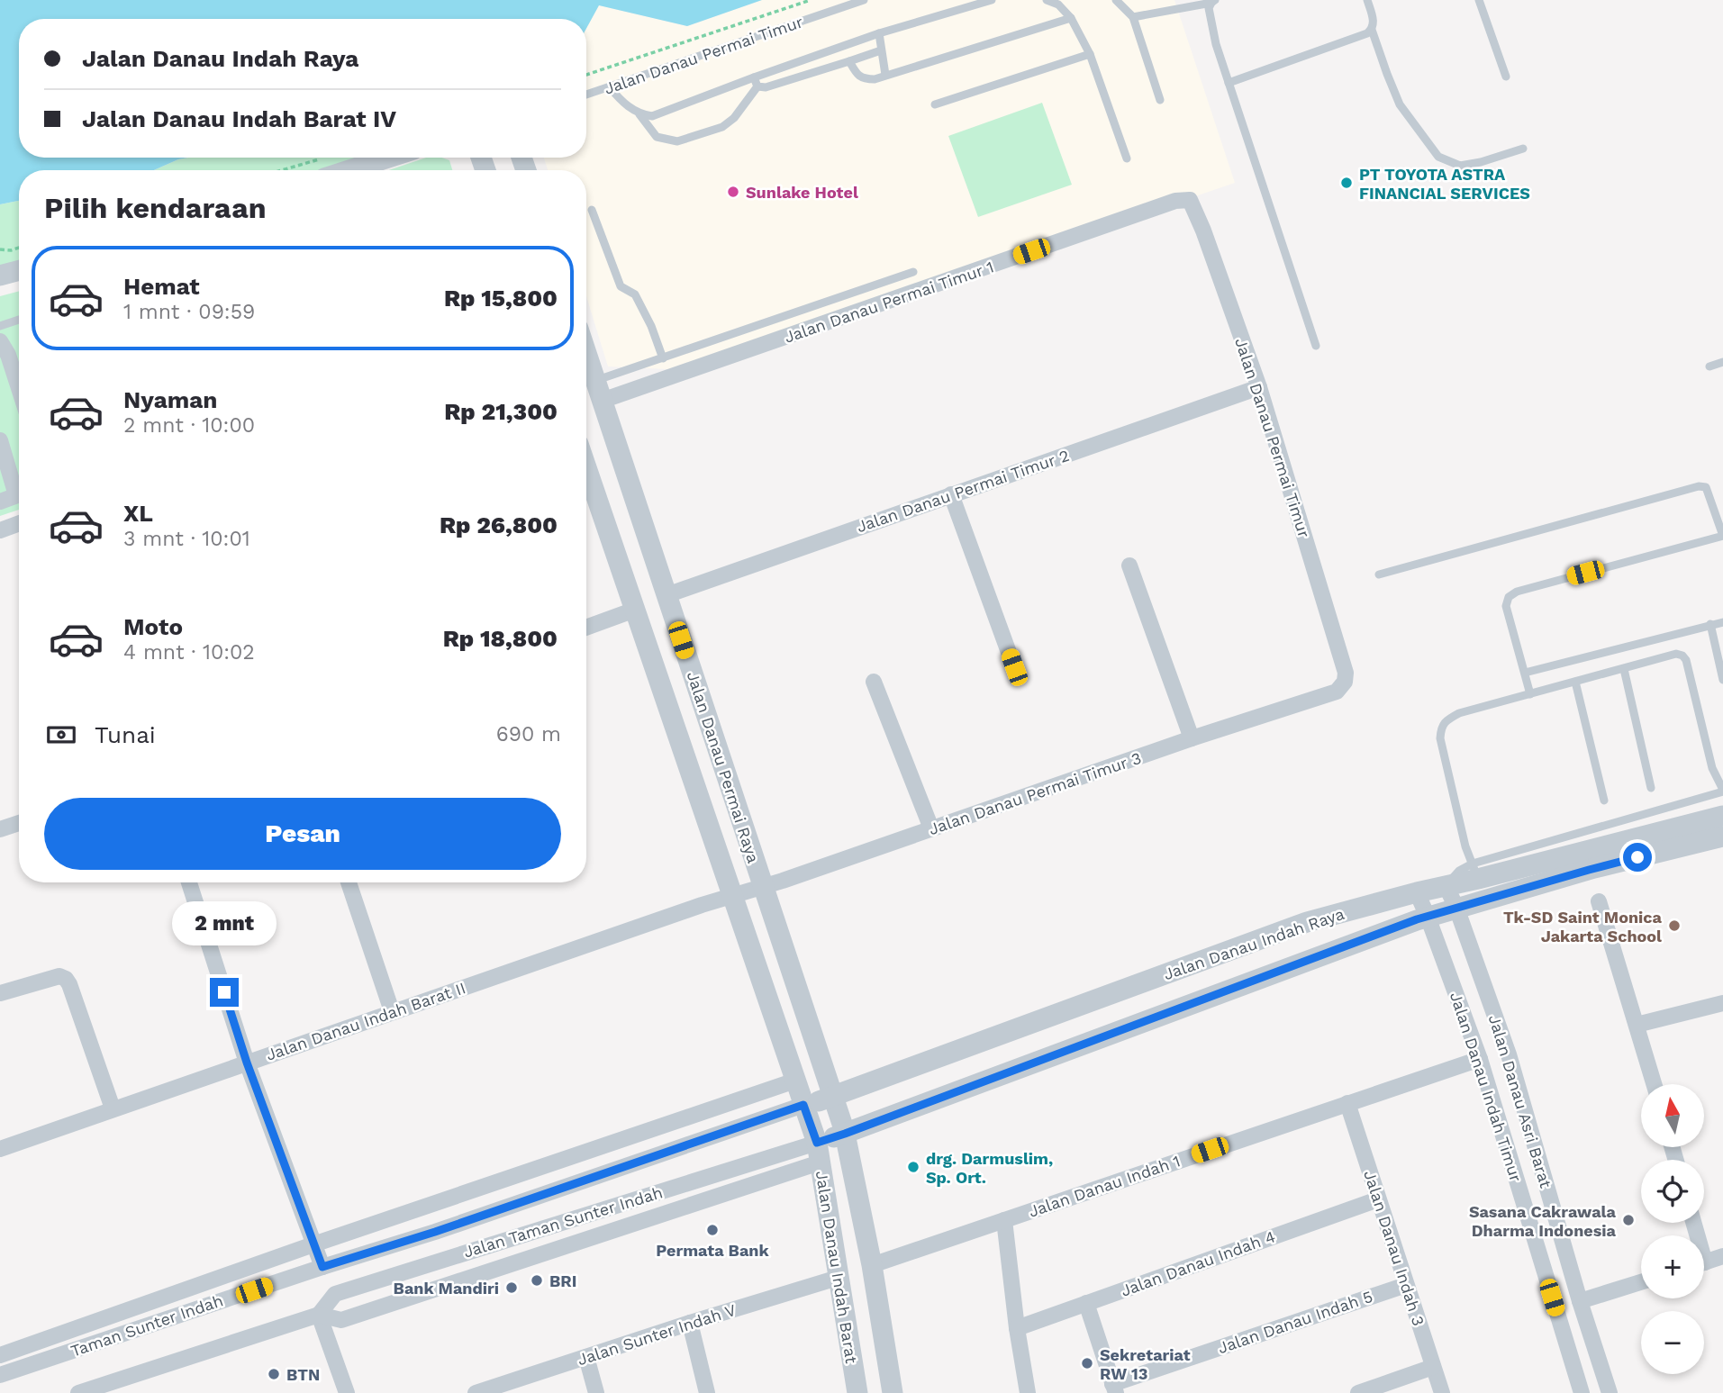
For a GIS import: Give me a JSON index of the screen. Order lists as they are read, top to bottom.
{
  "streets": {
    "street": [
      "Jalan Danau Permai Timur",
      "Jalan Danau Permai Timur 1",
      "Jalan Danau Permai Timur 2",
      "Jalan Danau Permai Raya",
      "Jalan Danau Permai Timur 3",
      "Jalan Danau Indah Raya",
      "Jalan Danau Indah Barat II",
      "Jalan Danau Indah Timur",
      "Jalan Danau Asri Barat",
      "Jalan Danau Indah 1",
      "Jalan Taman Sunter Indah",
      "Jalan Danau Indah 3",
      "Jalan Danau Indah 4",
      "Jalan Danau Indah Barat",
      "Jalan Danau Indah 5",
      "Taman Sunter Indah",
      "Jalan Sunter Indah V"
    ]
  },
  "crossings": [
    ["Jalan Danau Permai Timur", "Jalan Danau Permai Timur 1"],
    ["Jalan Danau Permai Timur", "Jalan Danau Permai Timur 2"],
    ["Jalan Danau Permai Timur", "Jalan Danau Permai Timur 3"],
    ["Jalan Danau Permai Timur 1", "Jalan Danau Permai Raya"],
    ["Jalan Danau Permai Timur 2", "Jalan Danau Permai Raya"],
    ["Jalan Danau Permai Raya", "Jalan Danau Permai Timur 3"],
    ["Jalan Danau Permai Raya", "Jalan Danau Indah Raya"],
    ["Jalan Danau Permai Raya", "Jalan Danau Indah Barat II"],
    ["Jalan Danau Permai Raya", "Jalan Danau Indah Barat"],
    ["Jalan Danau Permai Raya", "Taman Sunter Indah"],
    ["Jalan Danau Permai Timur 3", "Jalan Danau Indah Barat II"],
    ["Jalan Danau Indah Raya", "Jalan Danau Indah Timur"],
    ["Jalan Danau Indah Raya", "Jalan Danau Asri Barat"],
    ["Jalan Danau Indah Raya", "Jalan Taman Sunter Indah"],
    ["Jalan Danau Indah Raya", "Jalan Danau Indah Barat"],
    ["Jalan Danau Indah Raya", "Taman Sunter Indah"],
    ["Jalan Danau Indah Timur", "Jalan Danau Indah 1"],
    ["Jalan Danau Indah 1", "Jalan Danau Indah 3"],
    ["Jalan Danau Indah 1", "Jalan Danau Indah Barat"],
    ["Jalan Taman Sunter Indah", "Jalan Danau Indah Barat"],
    ["Jalan Danau Indah 3", "Jalan Danau Indah 4"],
    ["Jalan Danau Indah 3", "Jalan Danau Indah 5"],
    ["Jalan Danau Indah 4", "Jalan Danau Indah 5"],
    ["Jalan Danau Indah Barat", "Taman Sunter Indah"],
    ["Jalan Danau Indah Barat", "Jalan Sunter Indah V"]
  ],
  "places": [
    "PT TOYOTA ASTRA FINANCIAL SERVICES",
    "Sunlake Hotel",
    "Tk-SD Saint Monica Jakarta School",
    "drg. Darmuslim, Sp. Ort.",
    "Sasana Cakrawala Dharma Indonesia",
    "Permata Bank",
    "BRI",
    "Bank Mandiri",
    "Sekretariat RW 13",
    "BTN"
  ],
  "north": "top",
  "page": {
    "banner": ["Jalan Danau Indah Raya", "Jalan Danau Indah Barat IV"],
    "heading": "Pilih kendaraan",
    "list": [
      {
        "name": "Hemat",
        "note": "1 mnt · 09:59",
        "value": "Rp 15,800"
      },
      {
        "name": "Nyaman",
        "note": "2 mnt · 10:00",
        "value": "Rp 21,300"
      },
      {
        "name": "XL",
        "note": "3 mnt · 10:01",
        "value": "Rp 26,800"
      },
      {
        "name": "Moto",
        "note": "4 mnt · 10:02",
        "value": "Rp 18,800"
      }
    ],
    "pay": ["Tunai", "690 m"],
    "buttons": "Pesan",
    "bubble": "2 mnt",
    "map_buttons": ["+", "−"]
  }
}
